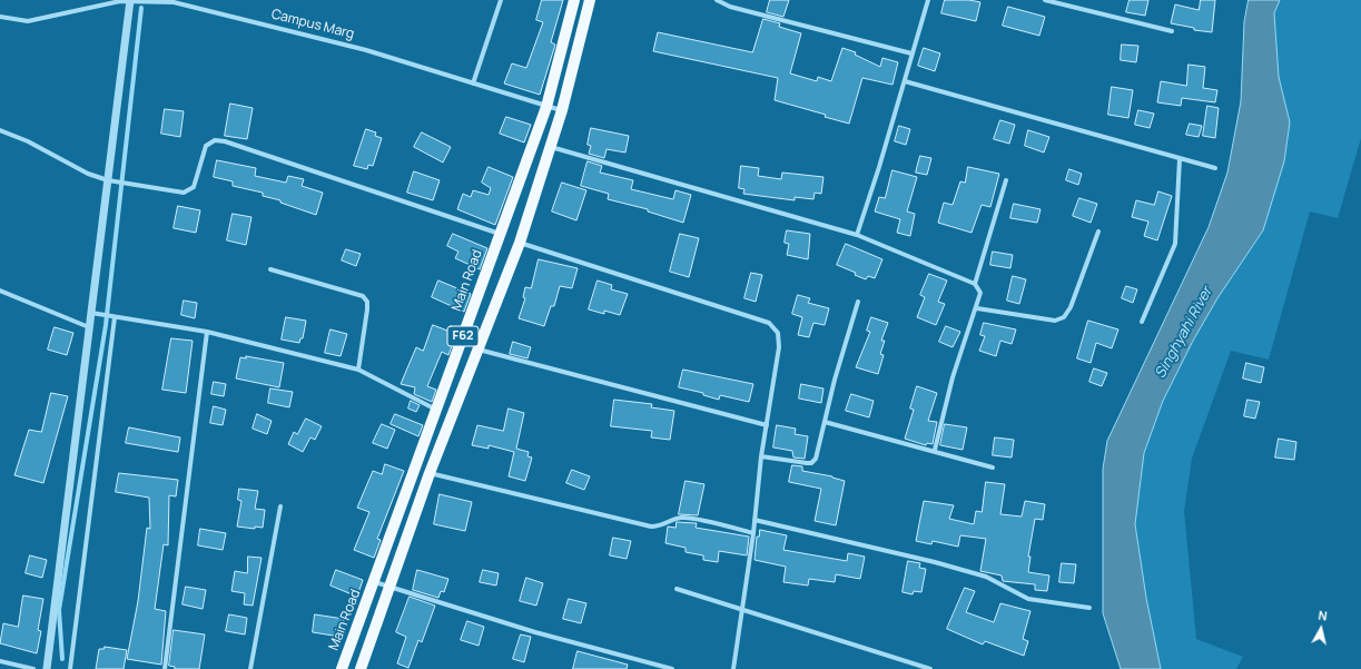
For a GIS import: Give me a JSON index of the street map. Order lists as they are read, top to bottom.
{
  "streets": {
    "main road": ["Main Road", "F62"],
    "street": ["Campus Marg"]
  },
  "crossings": [
    ["Campus Marg", "Main Road"],
    ["Campus Marg", "F62"]
  ],
  "water": ["Singhyahi River"],
  "north": "top"
}
